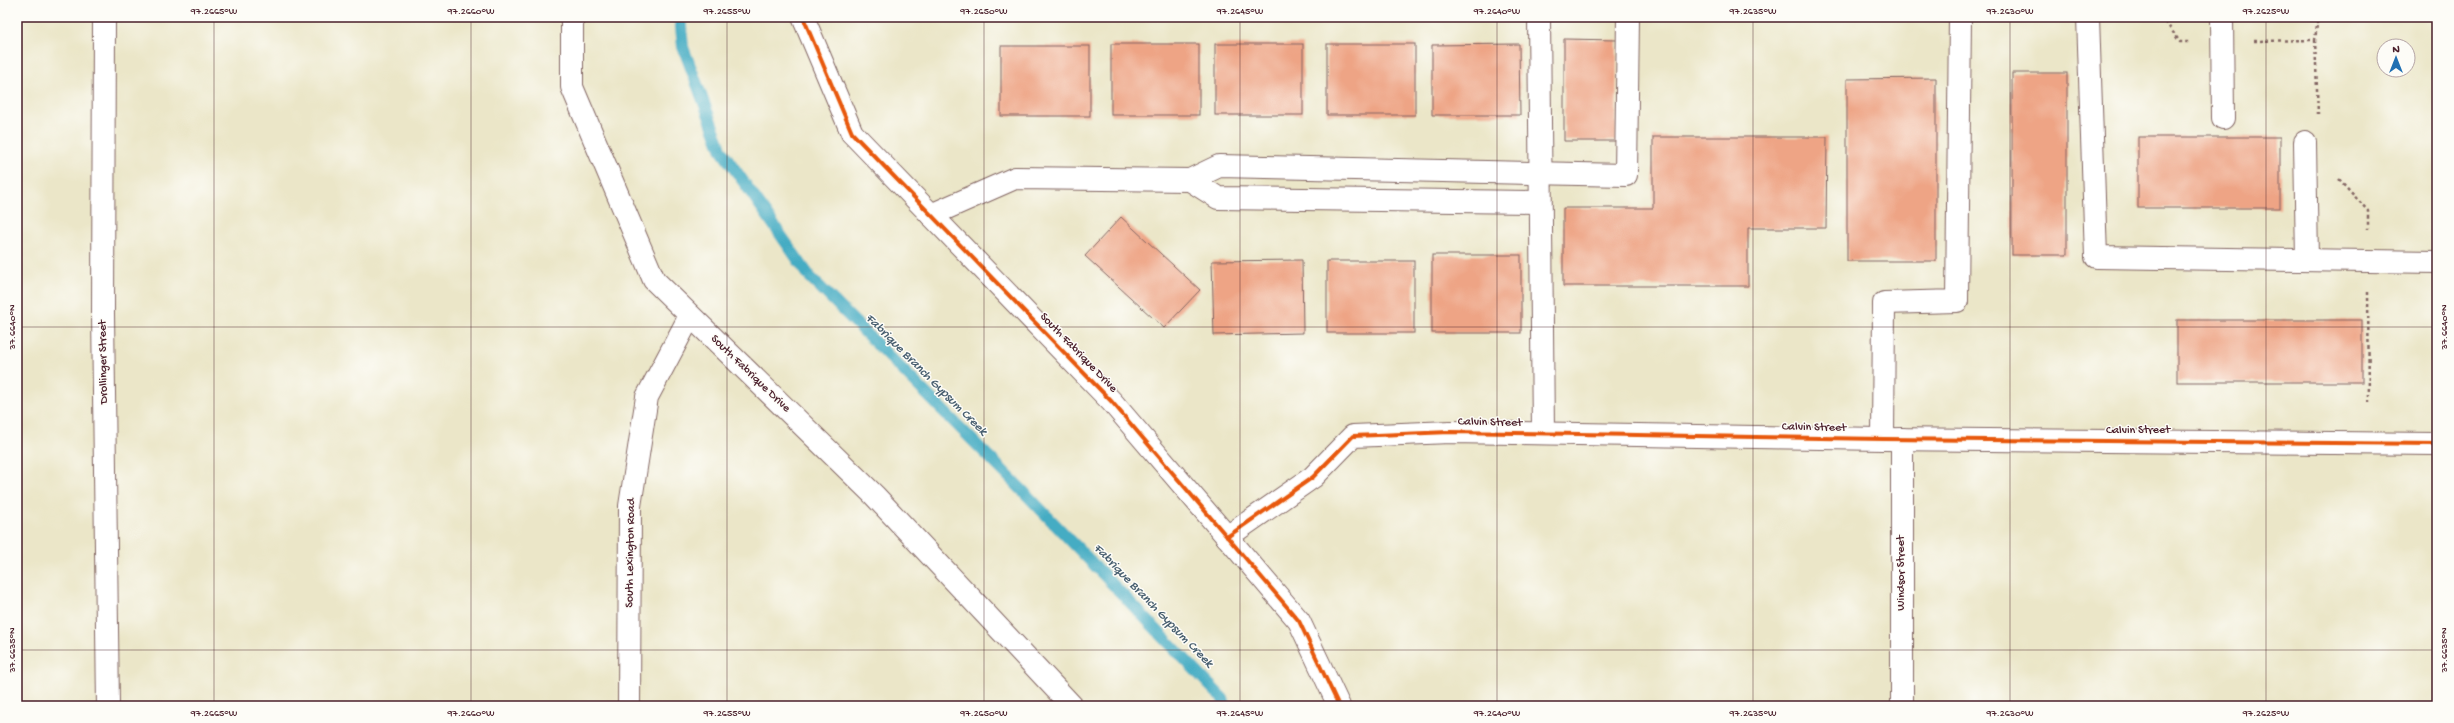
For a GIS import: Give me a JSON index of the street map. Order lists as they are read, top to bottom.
{
  "streets": {
    "street": [
      "South Fabrique Drive",
      "Drollinger Street",
      "Calvin Street",
      "South Lexington Road",
      "Windsor Street"
    ]
  },
  "crossings": [
    ["South Fabrique Drive", "Calvin Street"],
    ["South Fabrique Drive", "South Lexington Road"],
    ["Calvin Street", "Windsor Street"]
  ],
  "water": ["Fabrique Branch Gypsum Creek"],
  "north": "top",
  "coordinates": [
    "97.2665°W",
    "97.2660°W",
    "97.2655°W",
    "97.2650°W",
    "97.2645°W",
    "97.2640°W",
    "97.2635°W",
    "97.2630°W",
    "97.2625°W",
    "37.6640°N",
    "37.6635°N"
  ]
}
